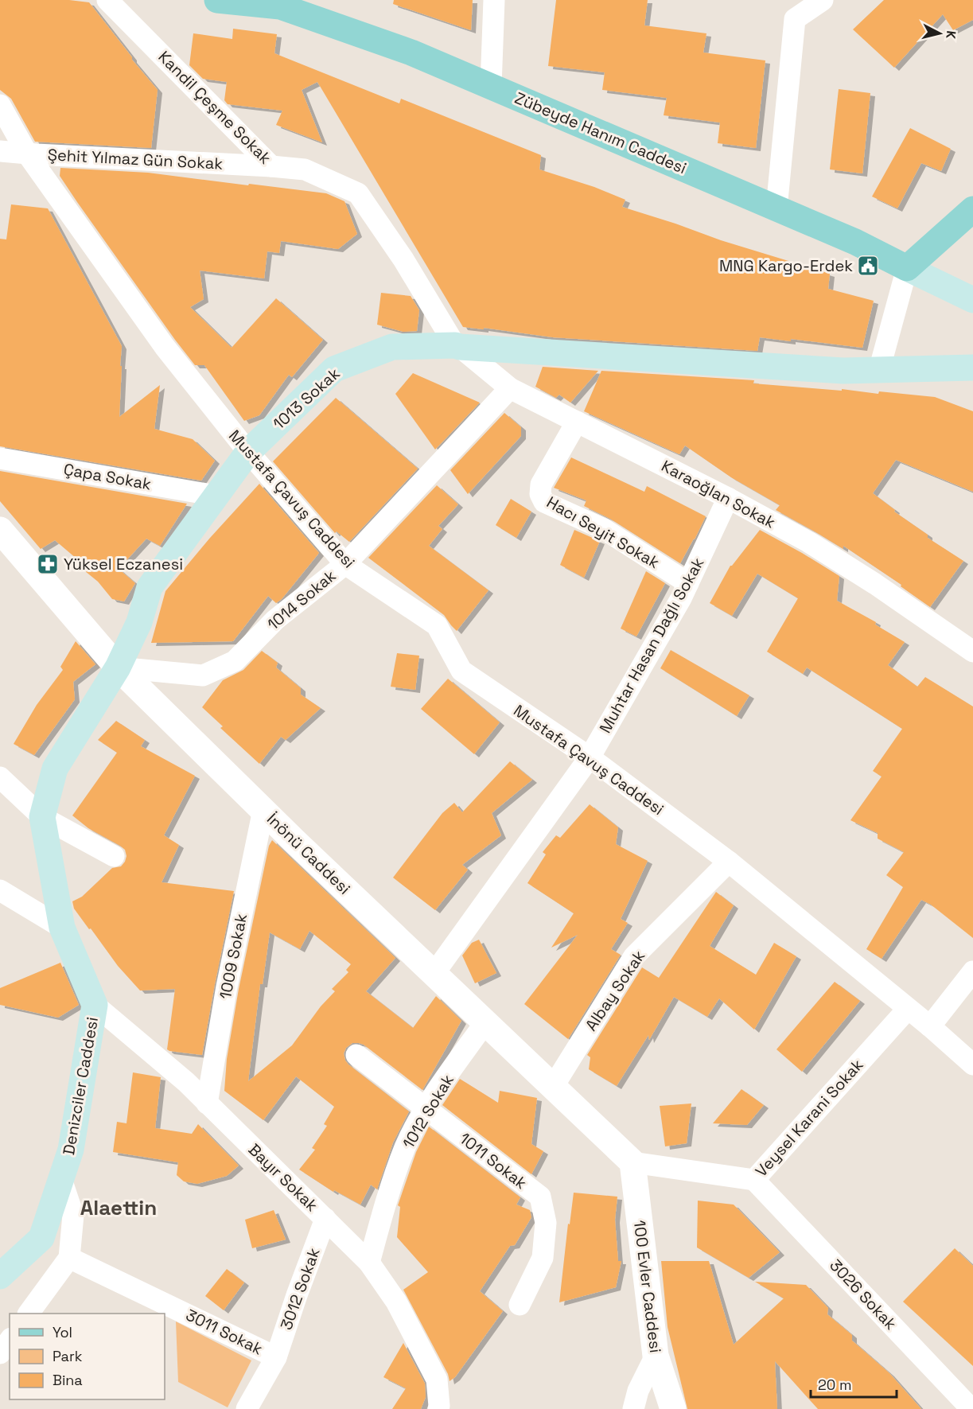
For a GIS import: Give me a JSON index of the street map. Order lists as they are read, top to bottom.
{
  "streets": {
    "main road": ["Zübeyde Hanım Caddesi", "1013 Sokak", "Denizciler Caddesi"],
    "street": [
      "Kandil Çeşme Sokak",
      "Şehit Yılmaz Gün Sokak",
      "Çapa Sokak",
      "Karaoğlan Sokak",
      "Mustafa Çavuş Caddesi",
      "Hacı Seyit Sokak",
      "1014 Sokak",
      "Muhtar Hasan Dağlı Sokak",
      "İnönü Caddesi",
      "1009 Sokak",
      "Albay Sokak",
      "1012 Sokak",
      "Veysel Karani Sokak",
      "1011 Sokak",
      "Bayır Sokak",
      "100 Evler Caddesi",
      "3012 Sokak",
      "3026 Sokak",
      "3011 Sokak"
    ]
  },
  "crossings": [
    ["Kandil Çeşme Sokak", "Şehit Yılmaz Gün Sokak"],
    ["Kandil Çeşme Sokak", "1013 Sokak"],
    ["Kandil Çeşme Sokak", "Karaoğlan Sokak"],
    ["Şehit Yılmaz Gün Sokak", "Mustafa Çavuş Caddesi"],
    ["1013 Sokak", "Çapa Sokak"],
    ["1013 Sokak", "Karaoğlan Sokak"],
    ["1013 Sokak", "Mustafa Çavuş Caddesi"],
    ["1013 Sokak", "Denizciler Caddesi"],
    ["Çapa Sokak", "Denizciler Caddesi"],
    ["Karaoğlan Sokak", "Hacı Seyit Sokak"],
    ["Karaoğlan Sokak", "1014 Sokak"],
    ["Karaoğlan Sokak", "Muhtar Hasan Dağlı Sokak"],
    ["Mustafa Çavuş Caddesi", "1014 Sokak"],
    ["Mustafa Çavuş Caddesi", "Muhtar Hasan Dağlı Sokak"],
    ["Mustafa Çavuş Caddesi", "Albay Sokak"],
    ["Mustafa Çavuş Caddesi", "Veysel Karani Sokak"],
    ["Hacı Seyit Sokak", "Muhtar Hasan Dağlı Sokak"],
    ["1014 Sokak", "İnönü Caddesi"],
    ["1014 Sokak", "Denizciler Caddesi"],
    ["Muhtar Hasan Dağlı Sokak", "İnönü Caddesi"],
    ["İnönü Caddesi", "1009 Sokak"],
    ["İnönü Caddesi", "Albay Sokak"],
    ["İnönü Caddesi", "Denizciler Caddesi"],
    ["İnönü Caddesi", "1012 Sokak"],
    ["İnönü Caddesi", "Veysel Karani Sokak"],
    ["İnönü Caddesi", "100 Evler Caddesi"],
    ["1009 Sokak", "Bayır Sokak"],
    ["Denizciler Caddesi", "Bayır Sokak"],
    ["1012 Sokak", "1011 Sokak"],
    ["1012 Sokak", "Bayır Sokak"],
    ["Veysel Karani Sokak", "100 Evler Caddesi"],
    ["Veysel Karani Sokak", "3026 Sokak"],
    ["Bayır Sokak", "3012 Sokak"],
    ["3012 Sokak", "3011 Sokak"]
  ],
  "districts": ["Alaettin"],
  "places": {
    "public building": ["MNG Kargo-Erdek"],
    "pharmacy": ["Yüksel Eczanesi"]
  },
  "legend": ["Yol", "Park", "Bina"],
  "scale_bar": "20 m",
  "north": "right"
}
